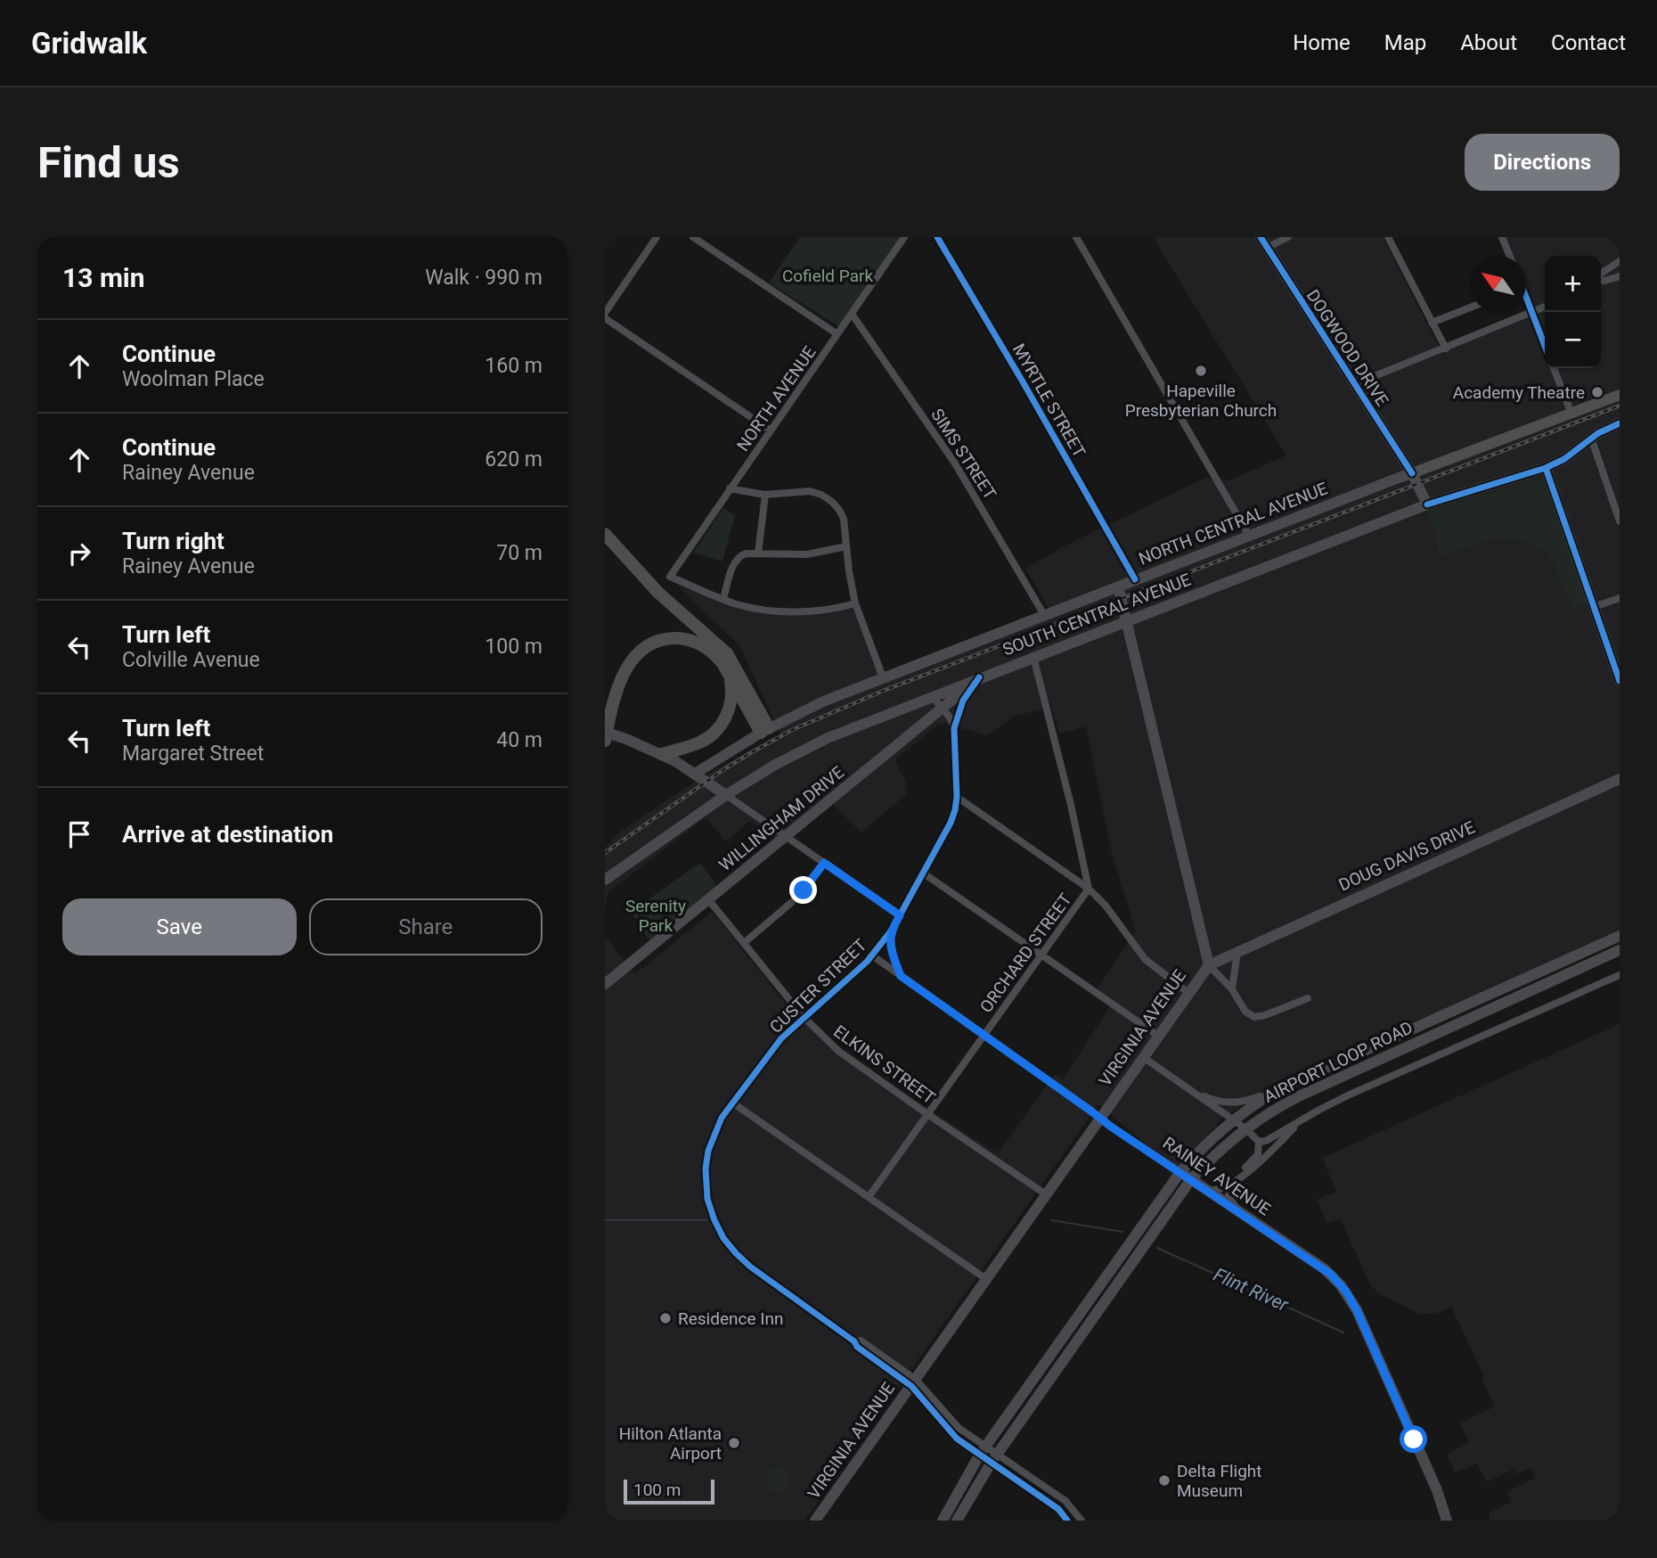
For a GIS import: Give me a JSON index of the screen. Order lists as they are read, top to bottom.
{
  "streets": {
    "main road": [
      "DOGWOOD DRIVE",
      "NORTH CENTRAL AVENUE",
      "SOUTH CENTRAL AVENUE",
      "WILLINGHAM DRIVE",
      "DOUG DAVIS DRIVE",
      "VIRGINIA AVENUE",
      "AIRPORT LOOP ROAD",
      "RAINEY AVENUE"
    ],
    "street": [
      "NORTH AVENUE",
      "MYRTLE STREET",
      "SIMS STREET",
      "ORCHARD STREET",
      "CUSTER STREET",
      "ELKINS STREET"
    ]
  },
  "crossings": [
    ["DOGWOOD DRIVE", "NORTH CENTRAL AVENUE"],
    ["NORTH AVENUE", "SIMS STREET"],
    ["MYRTLE STREET", "NORTH CENTRAL AVENUE"],
    ["SIMS STREET", "NORTH CENTRAL AVENUE"],
    ["NORTH CENTRAL AVENUE", "VIRGINIA AVENUE"],
    ["SOUTH CENTRAL AVENUE", "WILLINGHAM DRIVE"],
    ["SOUTH CENTRAL AVENUE", "ORCHARD STREET"],
    ["SOUTH CENTRAL AVENUE", "CUSTER STREET"],
    ["SOUTH CENTRAL AVENUE", "VIRGINIA AVENUE"],
    ["WILLINGHAM DRIVE", "CUSTER STREET"],
    ["WILLINGHAM DRIVE", "ELKINS STREET"],
    ["DOUG DAVIS DRIVE", "VIRGINIA AVENUE"],
    ["ORCHARD STREET", "ELKINS STREET"],
    ["ORCHARD STREET", "RAINEY AVENUE"],
    ["CUSTER STREET", "VIRGINIA AVENUE"],
    ["CUSTER STREET", "AIRPORT LOOP ROAD"],
    ["CUSTER STREET", "ELKINS STREET"],
    ["CUSTER STREET", "RAINEY AVENUE"],
    ["VIRGINIA AVENUE", "ELKINS STREET"],
    ["VIRGINIA AVENUE", "RAINEY AVENUE"],
    ["AIRPORT LOOP ROAD", "RAINEY AVENUE"]
  ],
  "water": ["Flint River"],
  "parks": ["Cofield Park", "Serenity Park"],
  "places": [
    "Hapeville Presbyterian Church",
    "Academy Theatre",
    "Residence Inn",
    "Hilton Atlanta Airport",
    "Delta Flight Museum"
  ],
  "scale_bar": "100 m",
  "north": "top left",
  "page": {
    "header": "Gridwalk",
    "nav": [
      "Home",
      "Map",
      "About",
      "Contact"
    ],
    "buttons": [
      "Directions",
      ["Save", "Share"]
    ],
    "title": "Find us",
    "heading": ["13 min", "Walk · 990 m"],
    "map_buttons": ["+", "−"],
    "list": [
      ["Continue", "Woolman Place", "160 m"],
      ["Continue", "Rainey Avenue", "620 m"],
      ["Turn right", "Rainey Avenue", "70 m"],
      ["Turn left", "Colville Avenue", "100 m"],
      ["Turn left", "Margaret Street", "40 m"],
      "Arrive at destination"
    ],
    "scale": "100 m"
  }
}
